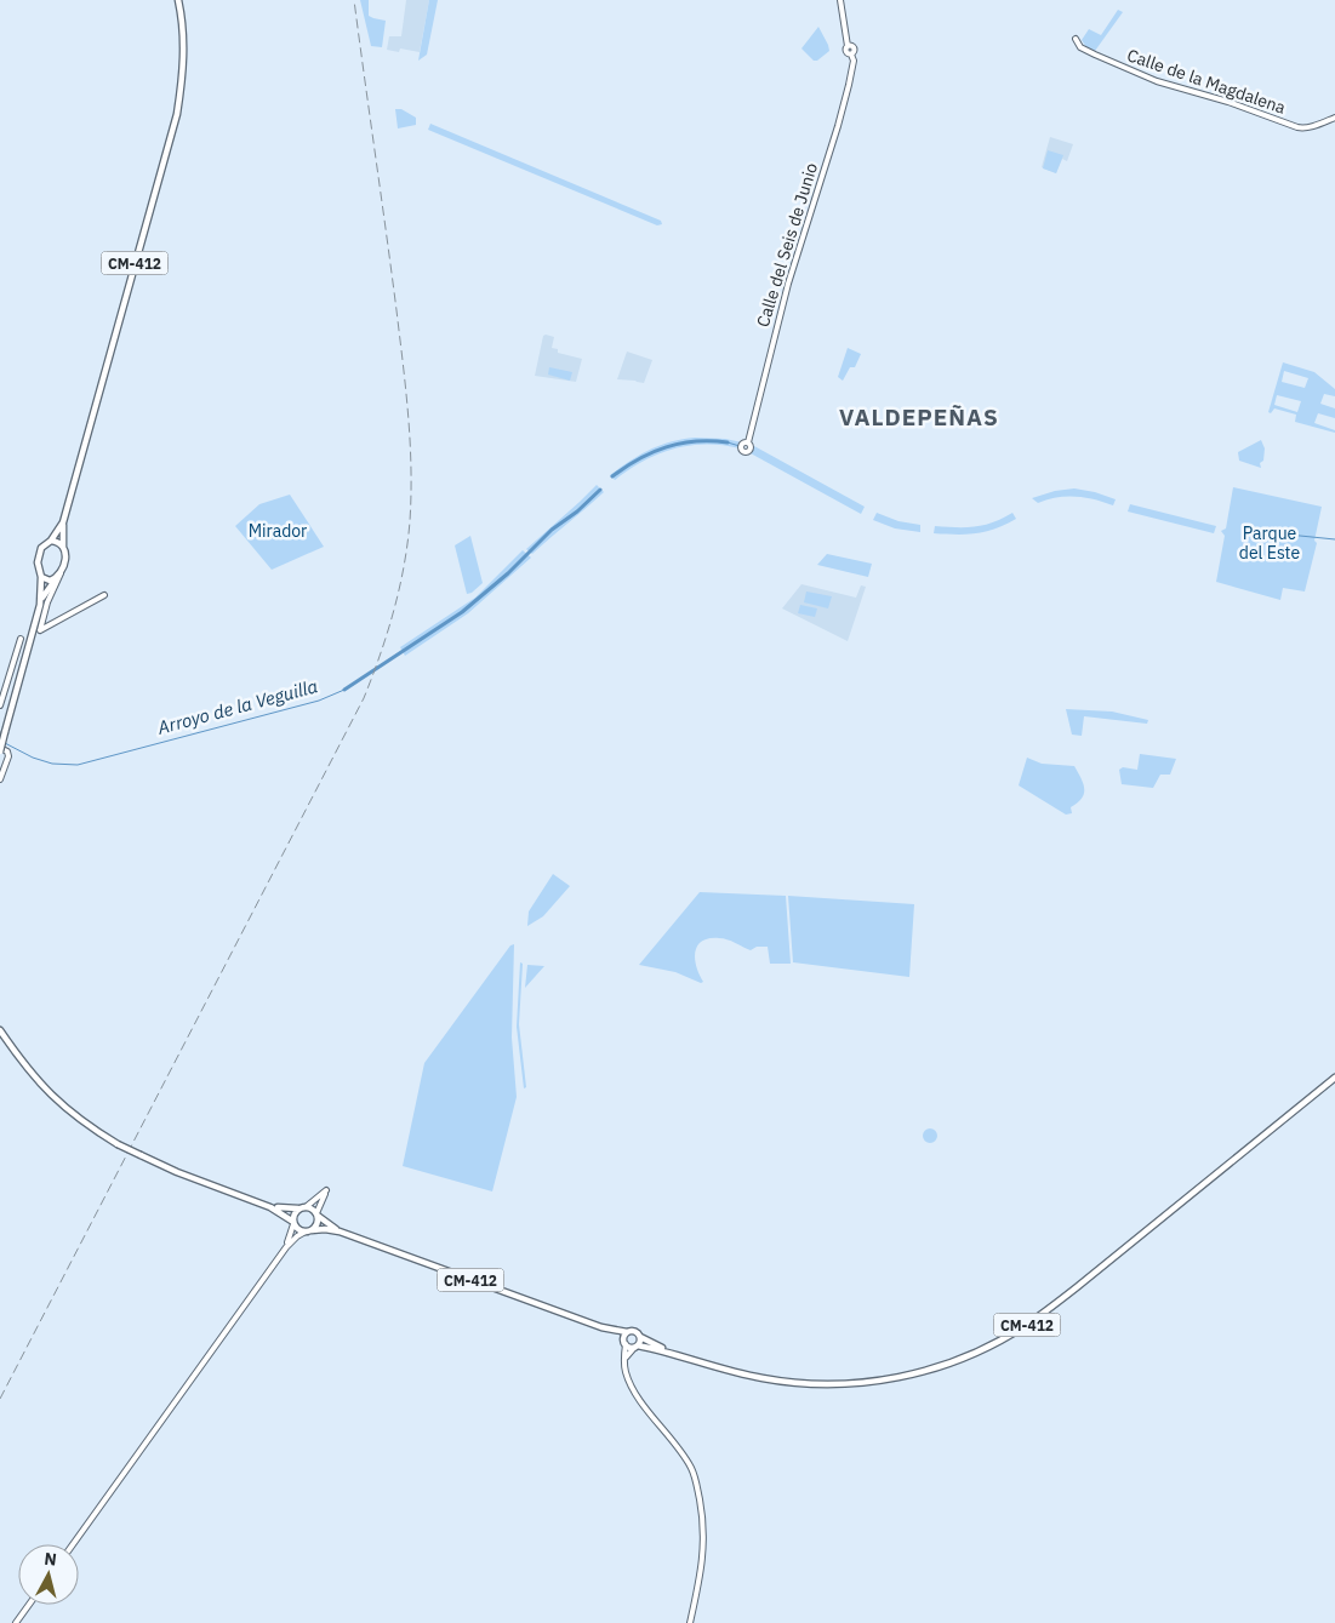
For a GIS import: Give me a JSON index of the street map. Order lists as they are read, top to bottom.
{
  "streets": {
    "main road": ["CM-412"],
    "street": ["Calle de la Magdalena", "Calle del Seis de Junio"]
  },
  "districts": ["VALDEPEÑAS"],
  "water": ["Arroyo de la Veguilla"],
  "parks": ["Mirador", "Parque del Este"],
  "north": "top"
}
